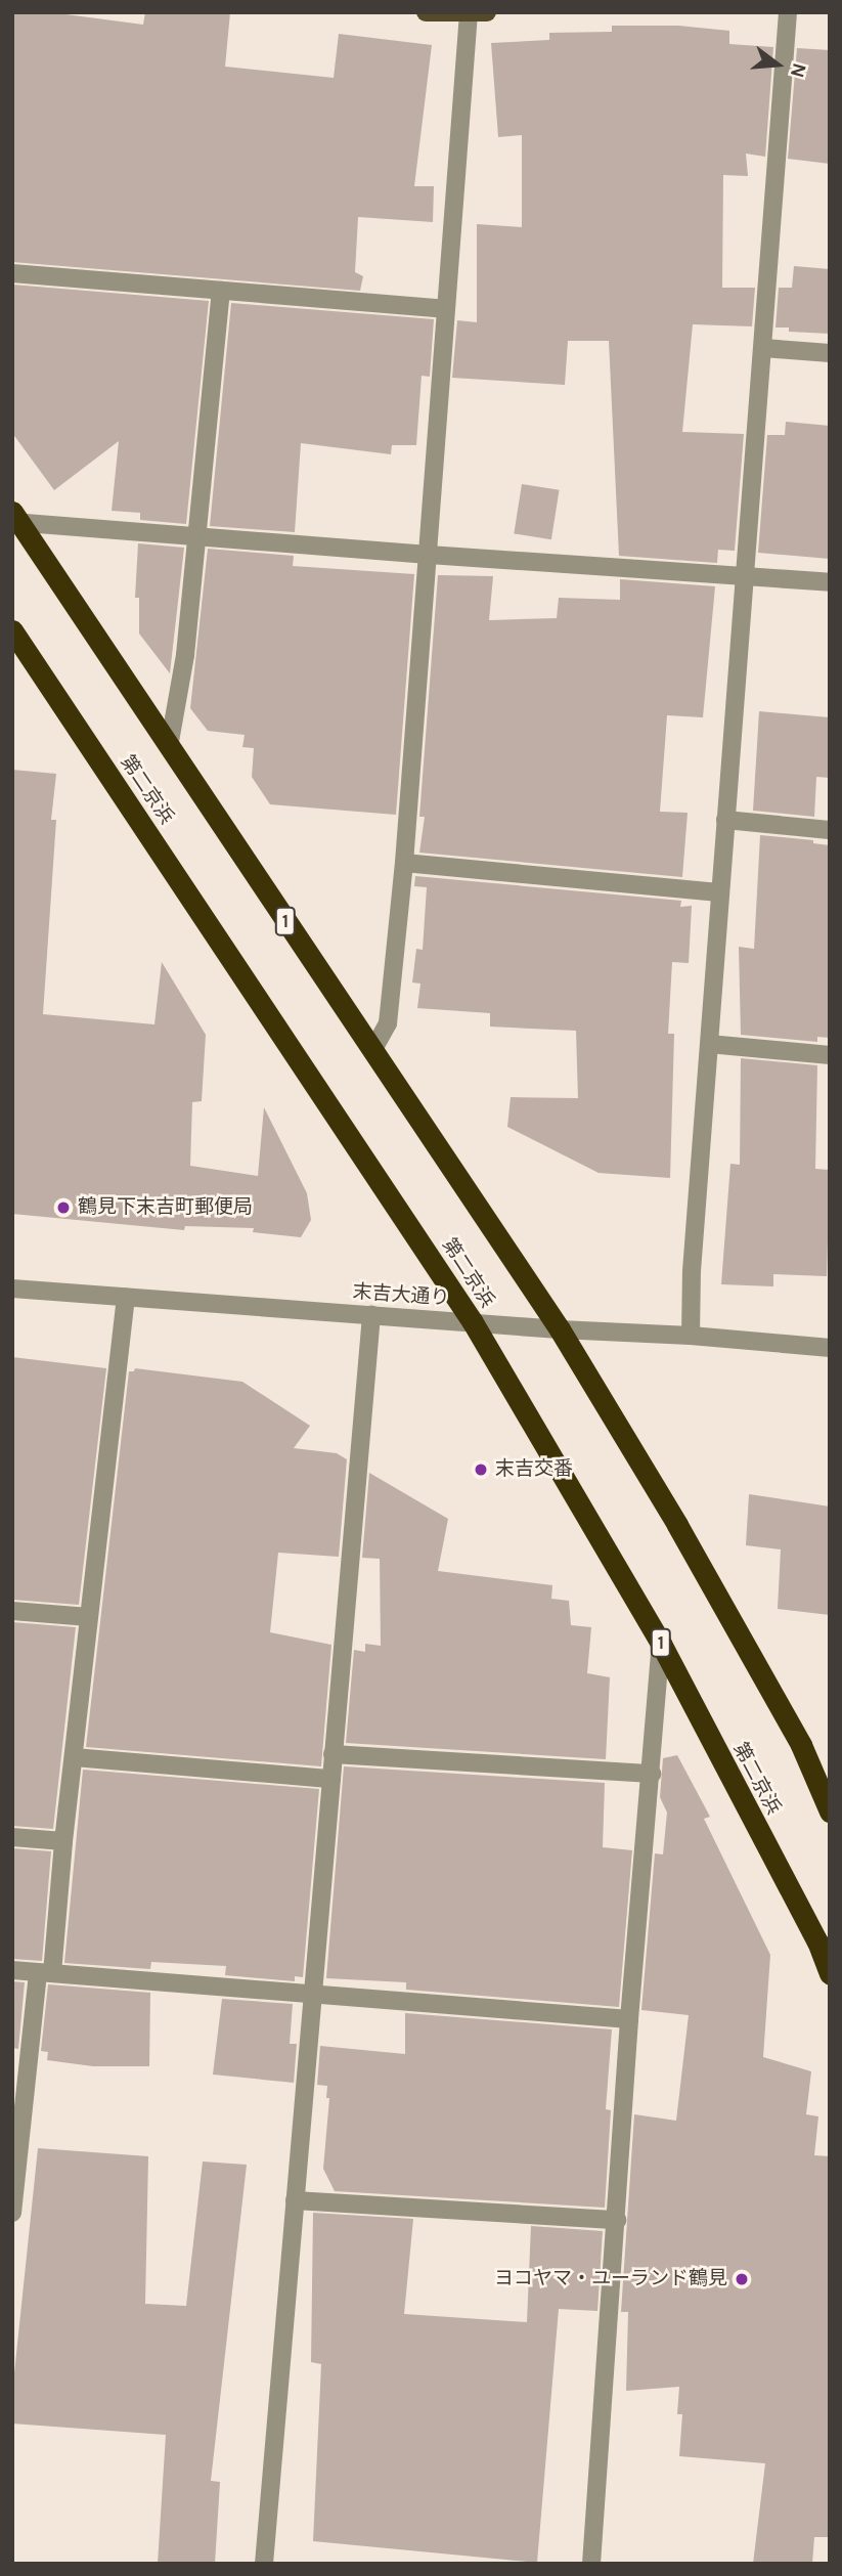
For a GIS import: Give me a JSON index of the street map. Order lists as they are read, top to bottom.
{
  "streets": {
    "highway": ["第二京浜", "1"],
    "street": ["末吉大通り"]
  },
  "crossings": [
    ["第二京浜", "末吉大通り"],
    ["1", "末吉大通り"]
  ],
  "places": ["鶴見下末吉町郵便局", "末吉交番", "ヨコヤマ・ユーランド鶴見"],
  "north": "right"
}
